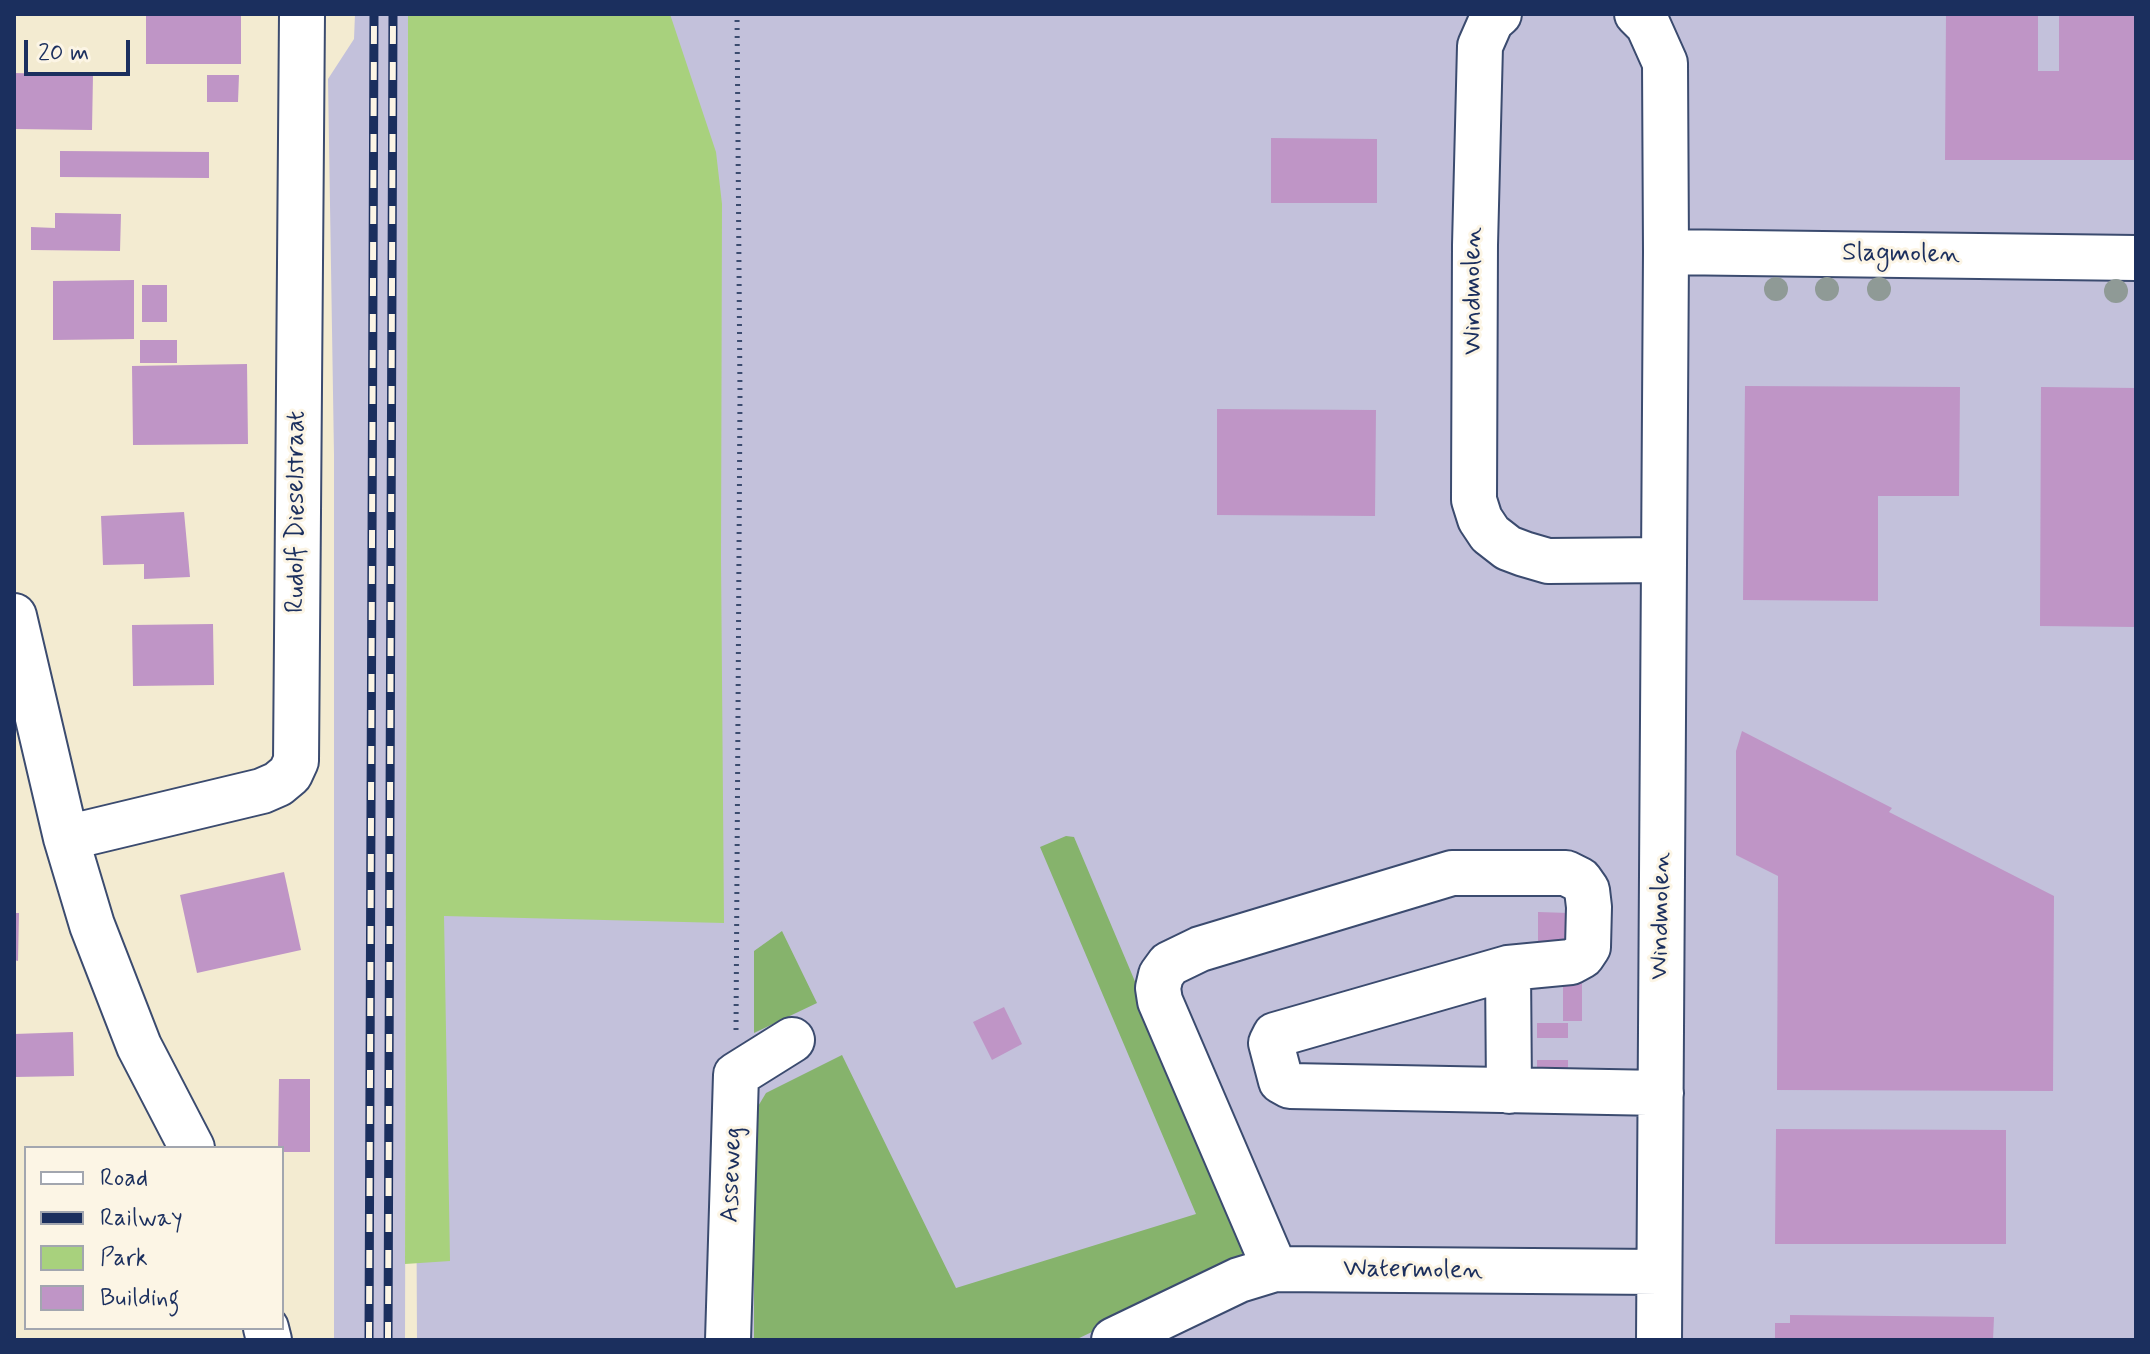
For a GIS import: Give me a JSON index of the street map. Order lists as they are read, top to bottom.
{
  "streets": {
    "street": [
      "Slagmolen",
      "Windmolen",
      "Rudolf Dieselstraat",
      "Asseweg",
      "Watermolen"
    ]
  },
  "crossings": [
    ["Slagmolen", "Windmolen"],
    ["Windmolen", "Watermolen"]
  ],
  "legend": [
    "Road",
    "Railway",
    "Park",
    "Building"
  ],
  "scale_bar": "20 m"
}
